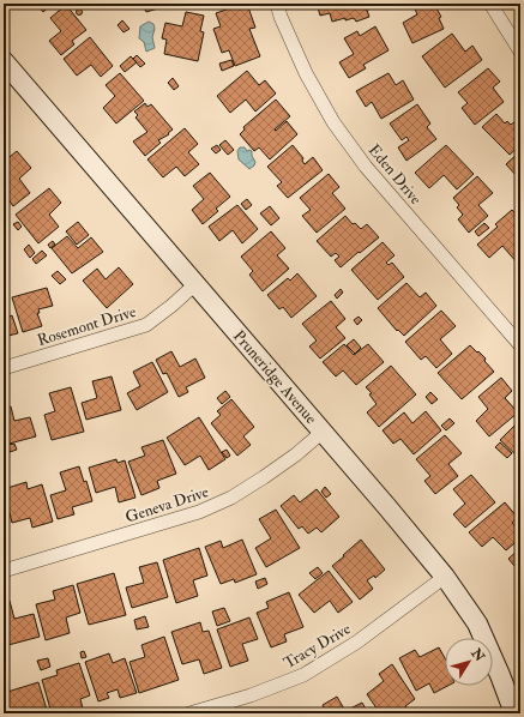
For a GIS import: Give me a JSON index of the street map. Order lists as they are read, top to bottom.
{
  "streets": {
    "main road": ["Pruneridge Avenue"],
    "street": [
      "Eden Drive",
      "Rosemont Drive",
      "Geneva Drive",
      "Tracy Drive"
    ]
  },
  "crossings": [
    ["Rosemont Drive", "Pruneridge Avenue"],
    ["Pruneridge Avenue", "Geneva Drive"],
    ["Pruneridge Avenue", "Tracy Drive"]
  ],
  "north": "top right"
}
